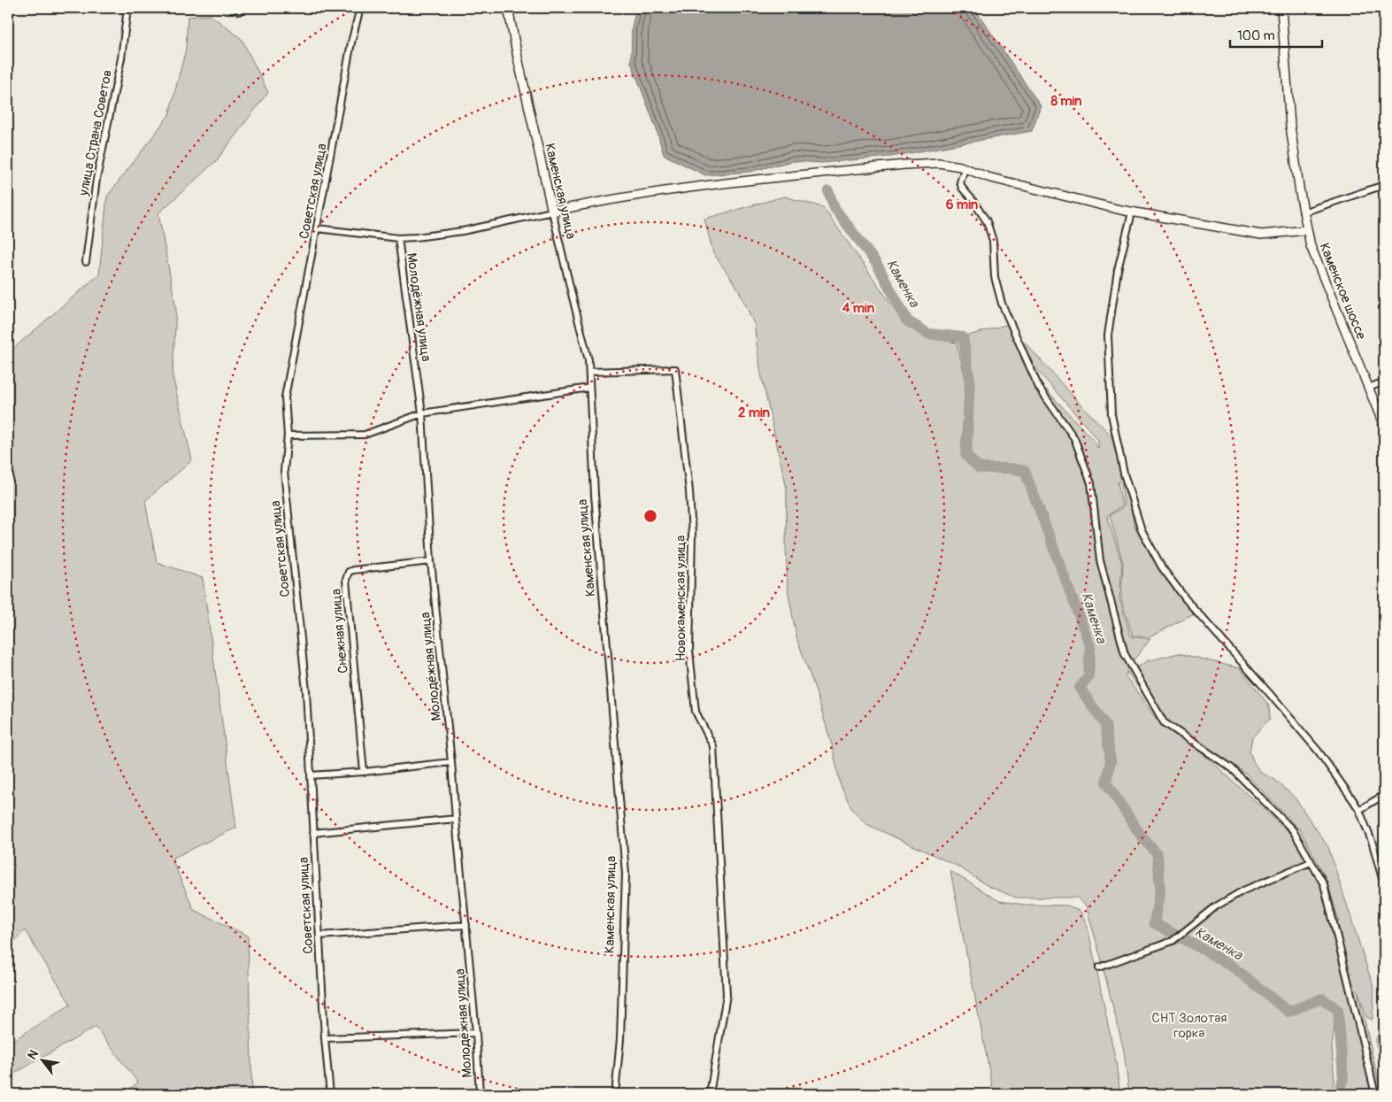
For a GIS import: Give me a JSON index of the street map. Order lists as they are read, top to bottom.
{
  "streets": {
    "street": [
      "улица Страна Советов",
      "Советская улица",
      "Каменская улица",
      "Каменское шоссе",
      "Молодёжная улица",
      "Новокаменская улица",
      "Снежная улица"
    ]
  },
  "crossings": [
    ["Каменская улица", "Новокаменская улица"],
    ["Молодёжная улица", "Снежная улица"]
  ],
  "water": ["Каменка"],
  "parks": ["СНТ Золотая горка"],
  "scale_bar": "100 m",
  "north": "top left",
  "rings": [
    "8 min",
    "6 min",
    "4 min",
    "2 min"
  ]
}
